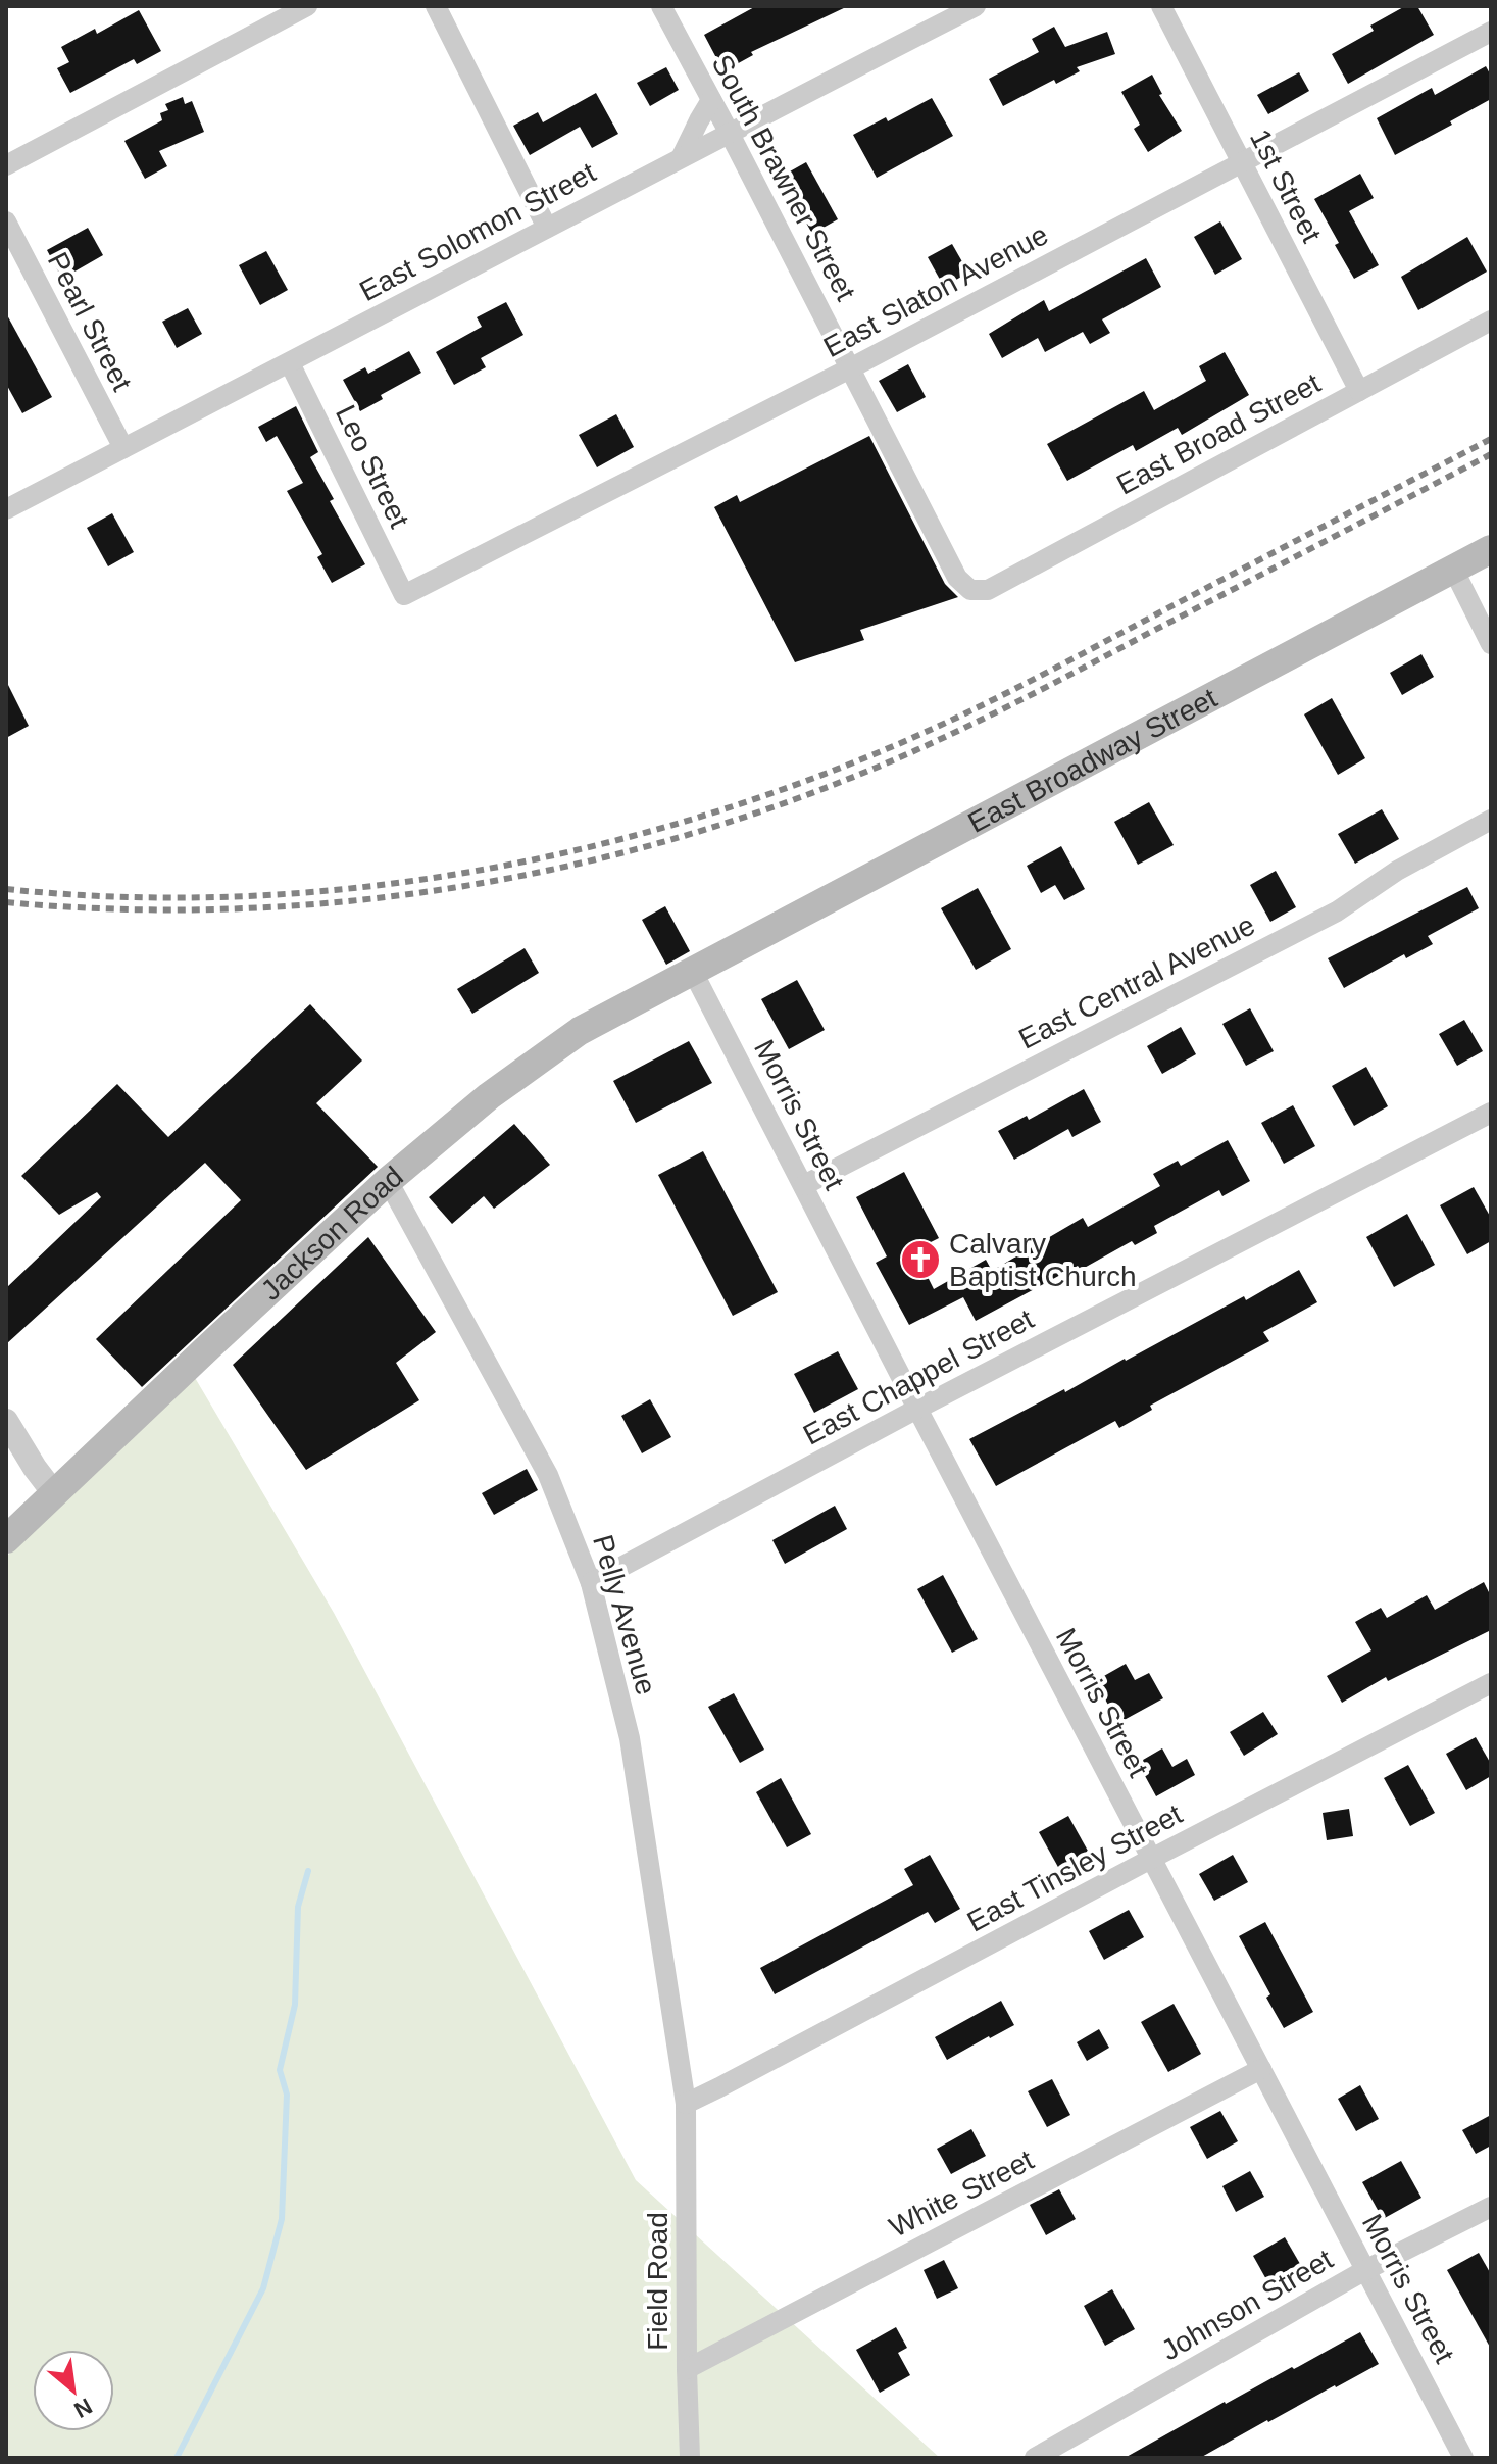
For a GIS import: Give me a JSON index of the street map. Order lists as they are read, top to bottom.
{
  "streets": {
    "main road": ["East Broadway Street", "Jackson Road"],
    "street": [
      "South Brawner Street",
      "1st Street",
      "East Solomon Street",
      "East Slaton Avenue",
      "Pearl Street",
      "East Broad Street",
      "Leo Street",
      "East Central Avenue",
      "Morris Street",
      "East Chappel Street",
      "Pelly Avenue",
      "East Tinsley Street",
      "White Street",
      "Field Road",
      "Johnson Street"
    ]
  },
  "crossings": [
    ["South Brawner Street", "East Solomon Street"],
    ["South Brawner Street", "East Slaton Avenue"],
    ["South Brawner Street", "East Broad Street"],
    ["1st Street", "East Slaton Avenue"],
    ["1st Street", "East Broad Street"],
    ["East Solomon Street", "Pearl Street"],
    ["East Solomon Street", "Leo Street"],
    ["East Slaton Avenue", "Leo Street"],
    ["East Broadway Street", "Morris Street"],
    ["East Broadway Street", "Jackson Road"],
    ["East Central Avenue", "Morris Street"],
    ["Morris Street", "Jackson Road"],
    ["Morris Street", "East Chappel Street"],
    ["Morris Street", "East Tinsley Street"],
    ["Morris Street", "White Street"],
    ["Morris Street", "Johnson Street"],
    ["Jackson Road", "Pelly Avenue"],
    ["East Chappel Street", "Pelly Avenue"],
    ["Pelly Avenue", "East Tinsley Street"],
    ["Pelly Avenue", "Field Road"],
    ["East Tinsley Street", "Field Road"],
    ["White Street", "Field Road"]
  ],
  "places": {
    "church": ["Calvary Baptist Church"]
  },
  "north": "bottom right"
}
